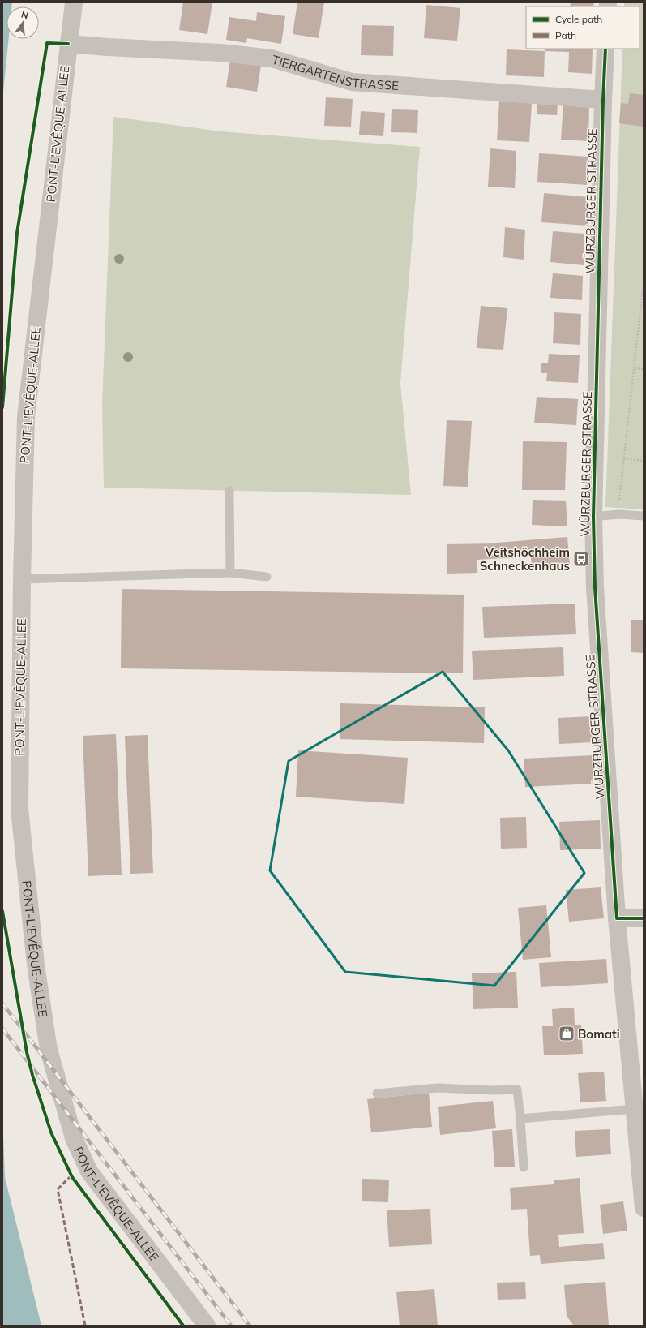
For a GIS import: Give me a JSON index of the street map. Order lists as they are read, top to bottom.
{
  "streets": {
    "street": ["TIERGARTENSTRASSE", "PONT-L'EVÊQUE-ALLEE", "WÜRZBURGER STRASSE"]
  },
  "crossings": [
    ["TIERGARTENSTRASSE", "PONT-L'EVÊQUE-ALLEE"],
    ["TIERGARTENSTRASSE", "WÜRZBURGER STRASSE"]
  ],
  "places": {
    "bus stop": ["Veitshöchheim Schneckenhaus"],
    "shop": ["Bomati"]
  },
  "legend": ["Cycle path", "Path"],
  "north": "top"
}
